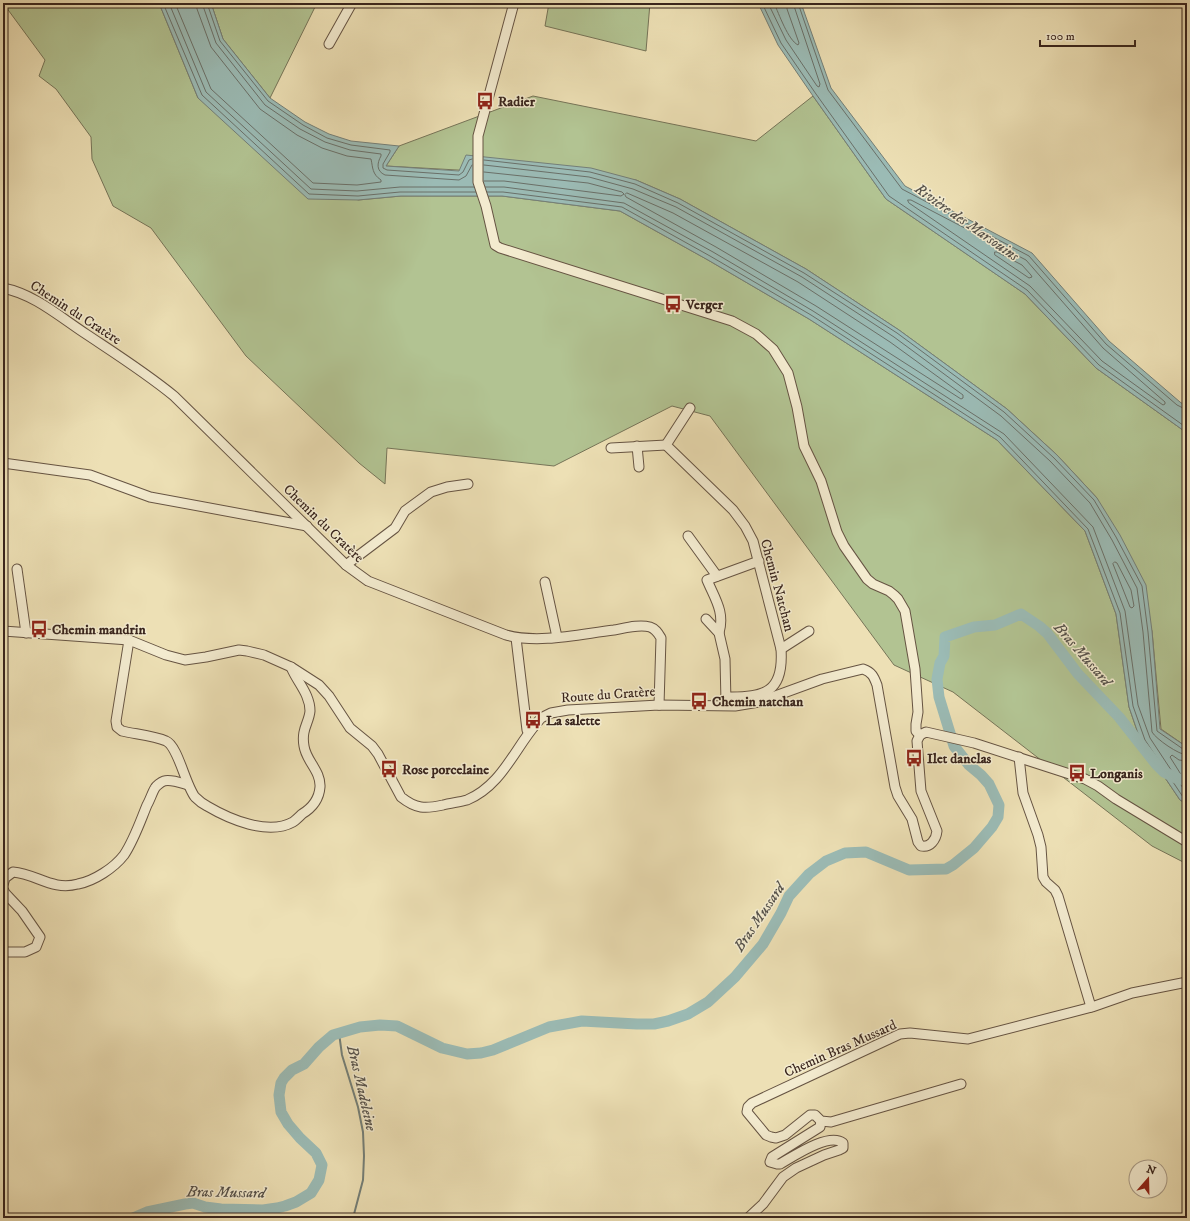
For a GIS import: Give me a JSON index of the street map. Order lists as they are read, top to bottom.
{
  "streets": {
    "street": [
      "Chemin du Cratère",
      "Chemin Natchan",
      "Route du Cratère",
      "Chemin Bras Mussard"
    ]
  },
  "crossings": [
    ["Chemin du Cratère", "Route du Cratère"],
    ["Chemin Natchan", "Route du Cratère"]
  ],
  "water": ["Rivière des Marsouins", "Bras Mussard", "Bras Madeleine"],
  "places": {
    "bus stop": [
      "Radier",
      "Verger",
      "Chemin mandrin",
      "Chemin natchan",
      "La salette",
      "Ilet danclas",
      "Rose porcelaine",
      "Longanis"
    ]
  },
  "scale_bar": "100 m",
  "north": "top"
}
